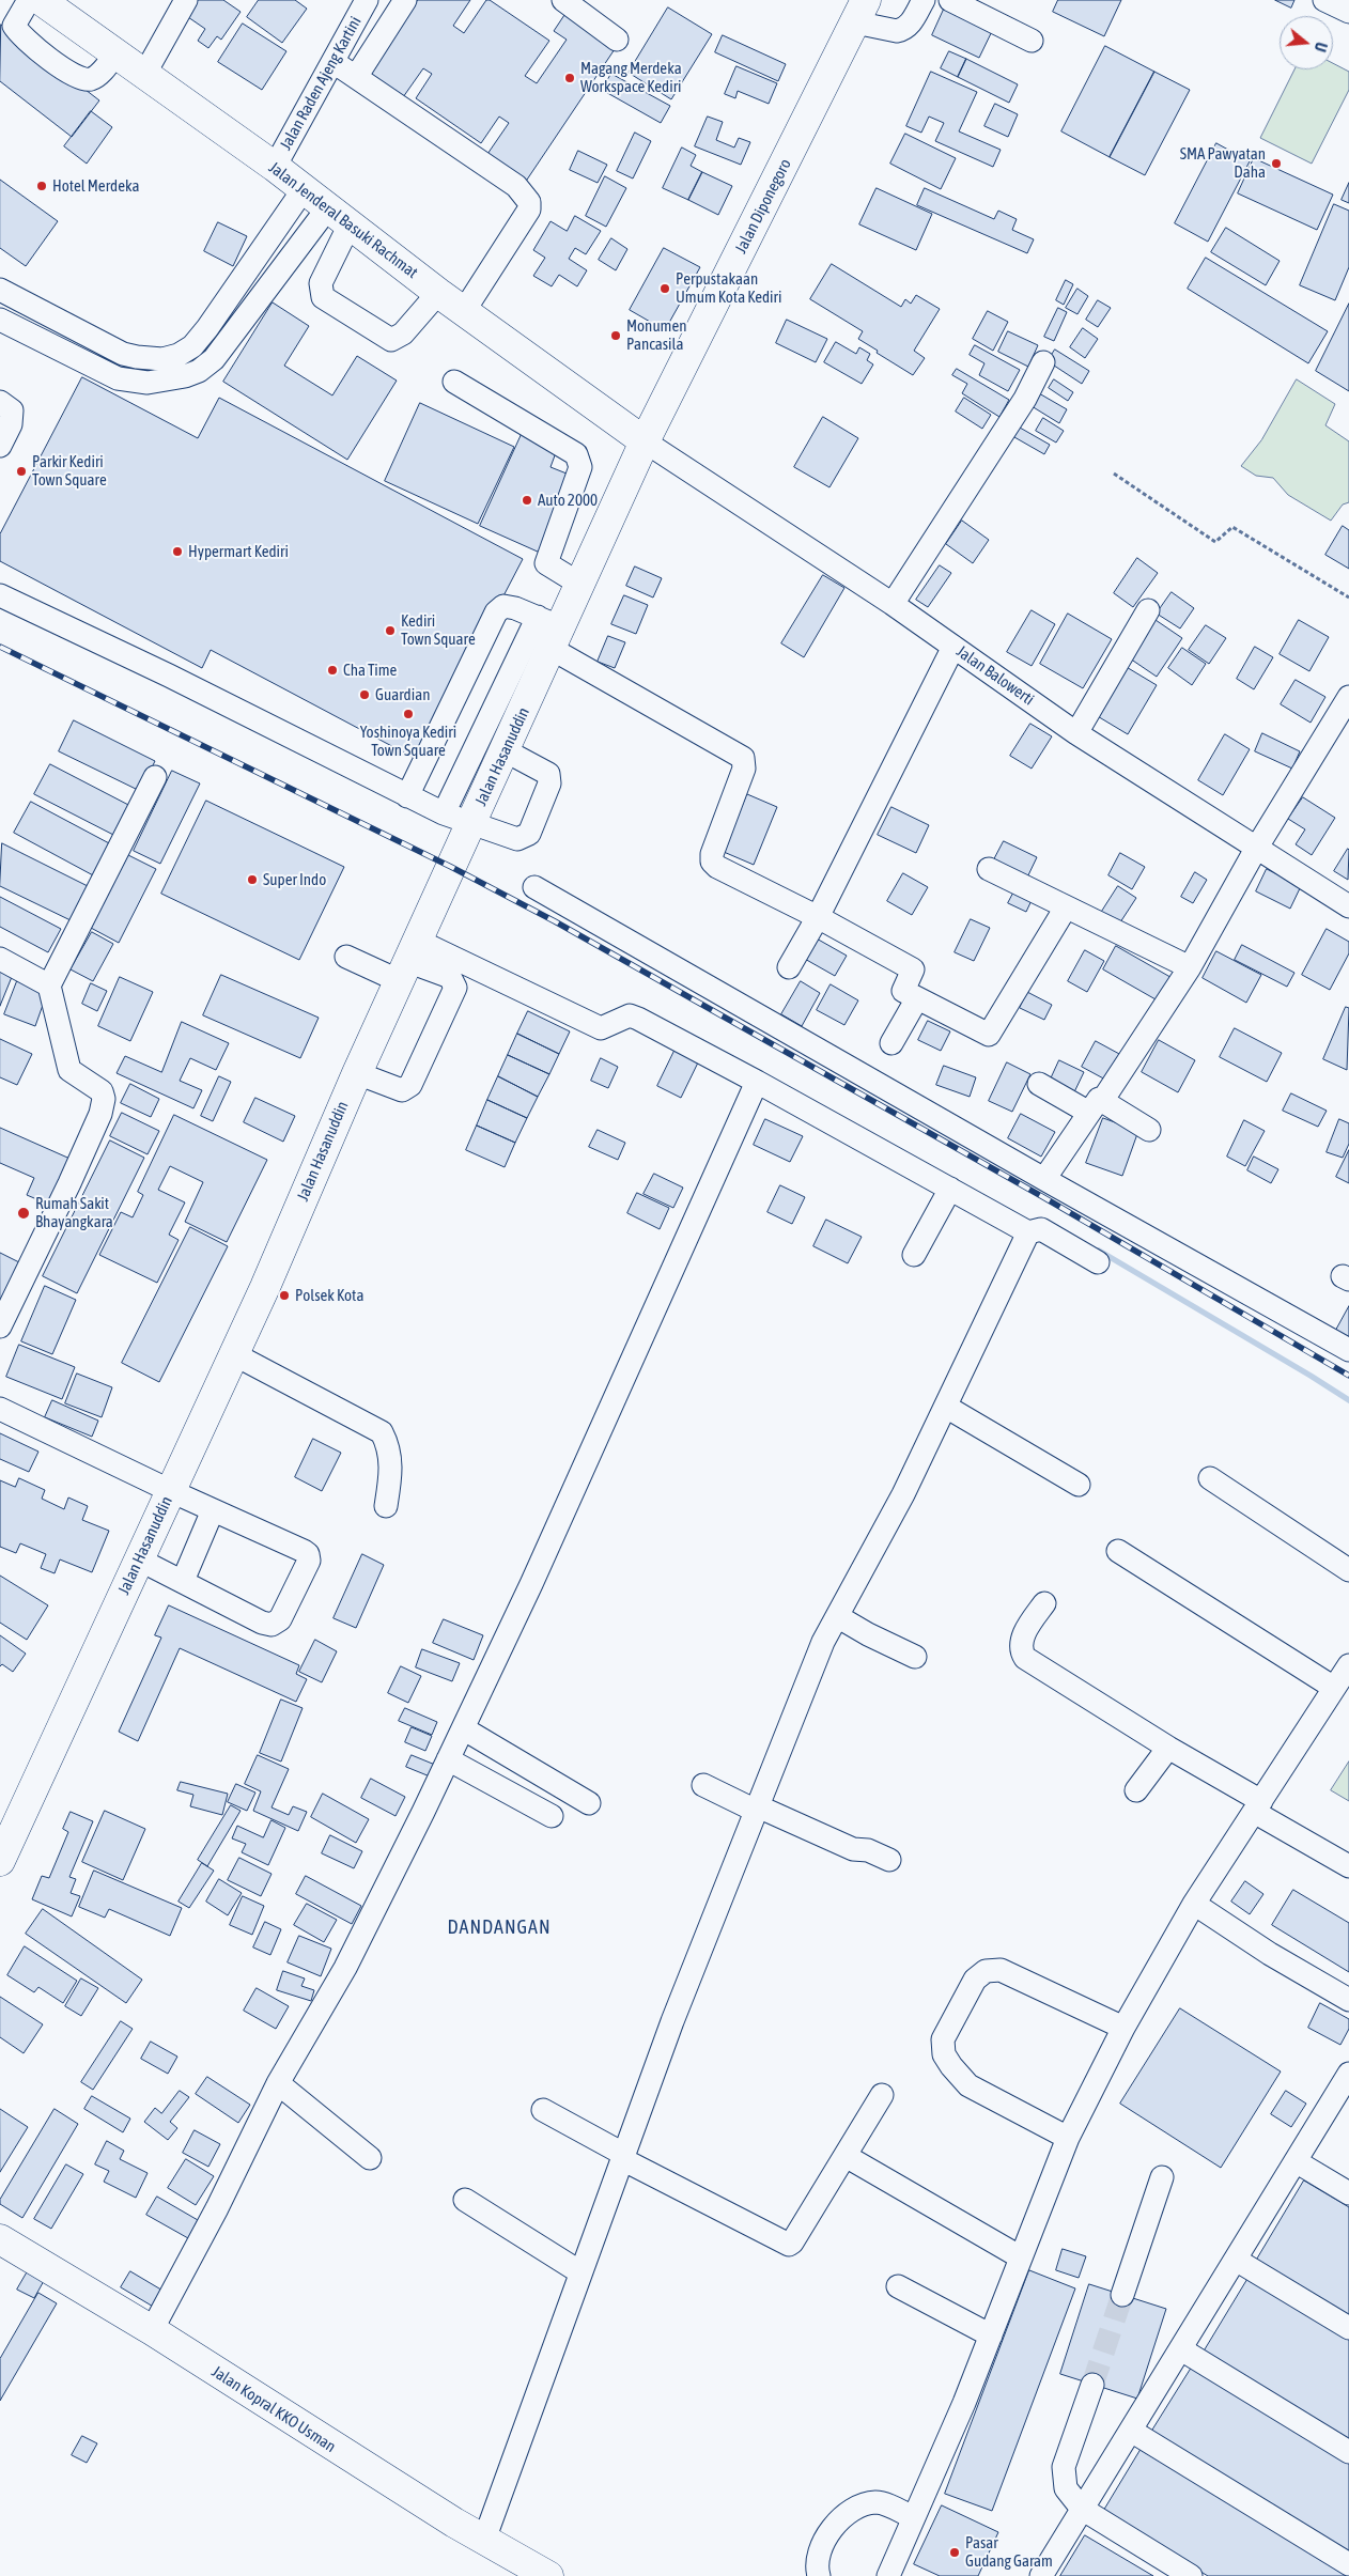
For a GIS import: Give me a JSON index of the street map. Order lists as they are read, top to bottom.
{
  "streets": {
    "main road": [
      "Jalan Diponegoro",
      "Jalan Jenderal Basuki Rachmat",
      "Jalan Hasanuddin",
      "Jalan Kopral KKO Usman"
    ],
    "street": ["Jalan Raden Ajeng Kartini", "Jalan Balowerti"]
  },
  "crossings": [
    ["Jalan Raden Ajeng Kartini", "Jalan Jenderal Basuki Rachmat"],
    ["Jalan Diponegoro", "Jalan Jenderal Basuki Rachmat"],
    ["Jalan Diponegoro", "Jalan Balowerti"],
    ["Jalan Diponegoro", "Jalan Hasanuddin"],
    ["Jalan Jenderal Basuki Rachmat", "Jalan Balowerti"],
    ["Jalan Jenderal Basuki Rachmat", "Jalan Hasanuddin"],
    ["Jalan Balowerti", "Jalan Hasanuddin"]
  ],
  "districts": ["DANDANGAN"],
  "places": [
    "Magang Merdeka Workspace Kediri",
    "SMA Pawyatan Daha",
    "Hotel Merdeka",
    "Perpustakaan Umum Kota Kediri",
    "Monumen Pancasila",
    "Parkir Kediri Town Square",
    "Auto 2000",
    "Hypermart Kediri",
    "Kediri Town Square",
    "Cha Time",
    "Guardian",
    "Yoshinoya Kediri Town Square",
    "Super Indo",
    "Rumah Sakit Bhayangkara",
    "Polsek Kota",
    "Pasar Gudang Garam"
  ],
  "north": "right"
}
